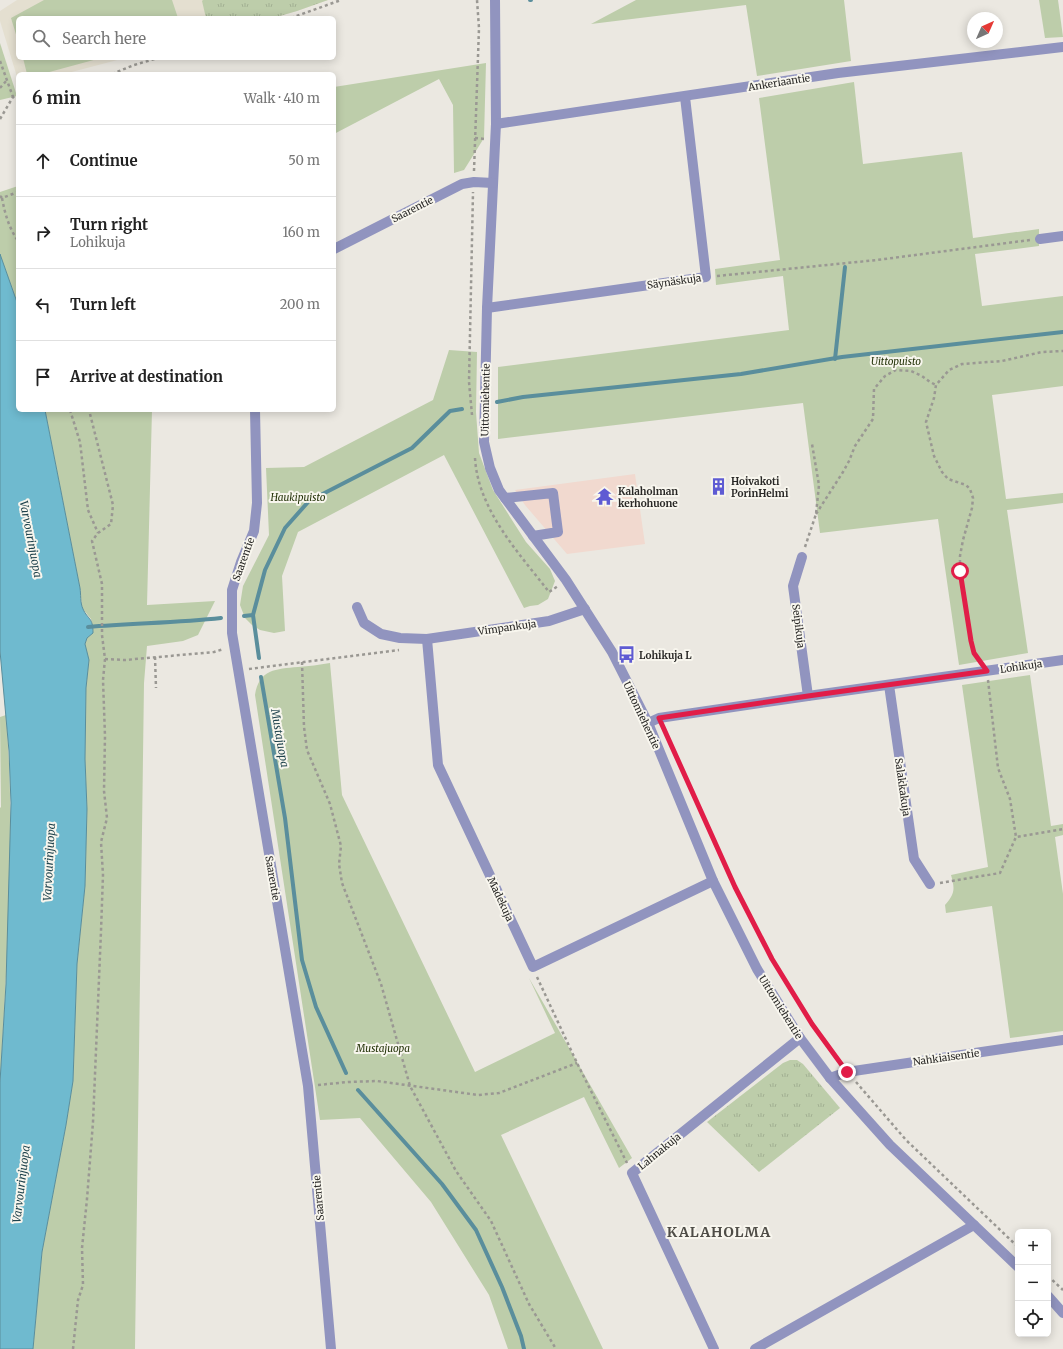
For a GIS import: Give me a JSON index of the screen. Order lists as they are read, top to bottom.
{
  "streets": {
    "street": [
      "Ankeriaantie",
      "Saarentie",
      "Säynäskuja",
      "Uittomiehentie",
      "Seipikuja",
      "Vimpankuja",
      "Lohikuja",
      "Salakkakuja",
      "Madekuja",
      "Nahkiaisentie",
      "Lahnakuja"
    ]
  },
  "crossings": [
    ["Ankeriaantie", "Säynäskuja"],
    ["Ankeriaantie", "Uittomiehentie"],
    ["Saarentie", "Uittomiehentie"],
    ["Säynäskuja", "Uittomiehentie"],
    ["Uittomiehentie", "Vimpankuja"],
    ["Uittomiehentie", "Lohikuja"],
    ["Uittomiehentie", "Nahkiaisentie"],
    ["Uittomiehentie", "Lahnakuja"],
    ["Seipikuja", "Lohikuja"],
    ["Vimpankuja", "Madekuja"],
    ["Lohikuja", "Salakkakuja"]
  ],
  "districts": ["KALAHOLMA"],
  "water": ["Varvourinjuopa", "Mustajuopa"],
  "parks": ["Uittopuisto", "Haukipuisto", "Mustajuopa"],
  "places": {
    "building": ["Hoivakoti PorinHelmi"],
    "temple": ["Kalaholman kerhohuone"],
    "bus stop": ["Lohikuja L"]
  },
  "north": "top right",
  "page": {
    "search": "Search here",
    "heading": ["6 min", "Walk · 410 m"],
    "list": [
      ["Continue", "50 m"],
      ["Turn right", "Lohikuja", "160 m"],
      ["Turn left", "200 m"],
      "Arrive at destination"
    ],
    "map_buttons": ["+", "−"]
  }
}
